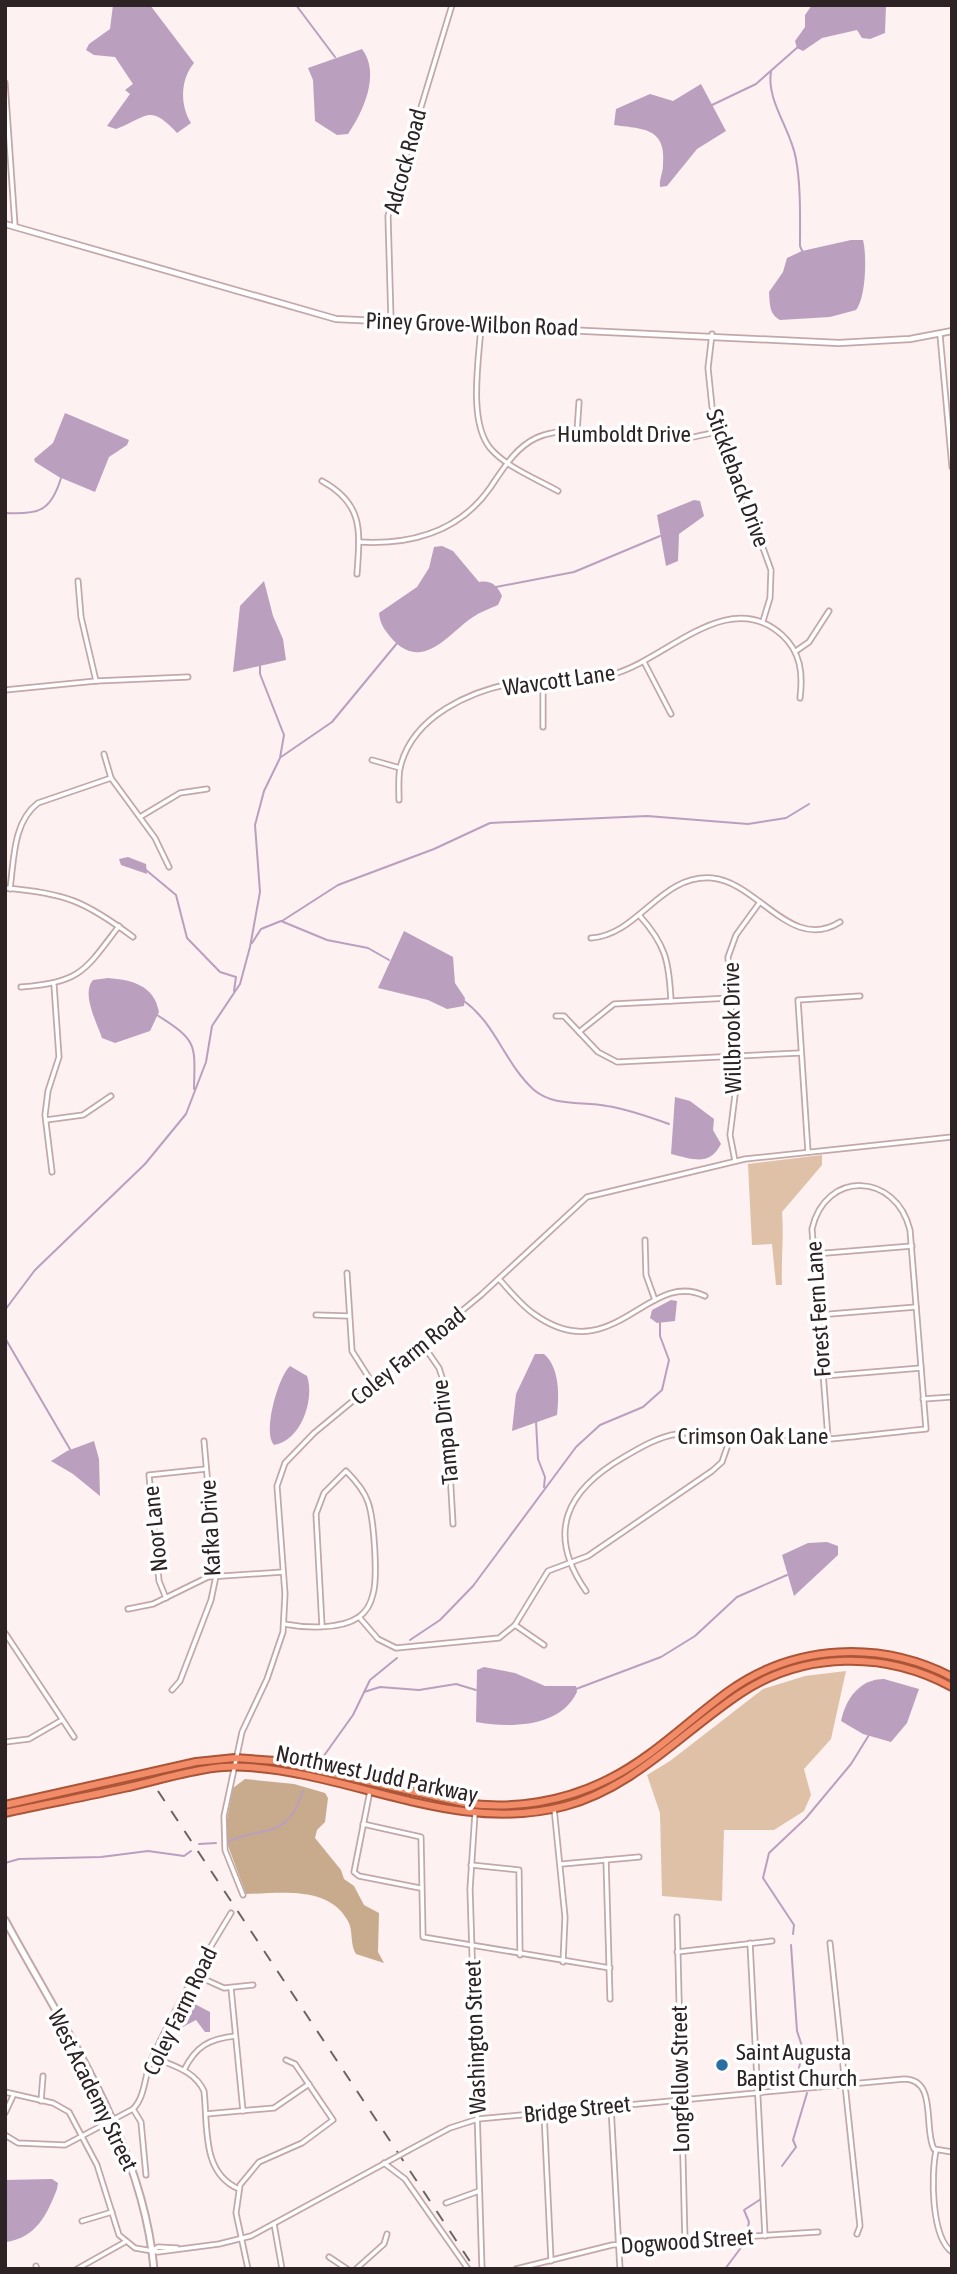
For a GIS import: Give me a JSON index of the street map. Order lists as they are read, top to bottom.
{
  "streets": {
    "highway": ["Northwest Judd Parkway"],
    "main road": ["West Academy Street"],
    "street": [
      "Adcock Road",
      "Piney Grove-Wilbon Road",
      "Humboldt Drive",
      "Stickleback Drive",
      "Wavcott Lane",
      "Willbrook Drive",
      "Forest Fern Lane",
      "Coley Farm Road",
      "Tampa Drive",
      "Crimson Oak Lane",
      "Kafka Drive",
      "Noor Lane",
      "Washington Street",
      "Longfellow Street",
      "Bridge Street",
      "Dogwood Street"
    ]
  },
  "crossings": [
    ["Adcock Road", "Piney Grove-Wilbon Road"],
    ["Piney Grove-Wilbon Road", "Stickleback Drive"],
    ["Humboldt Drive", "Stickleback Drive"],
    ["Stickleback Drive", "Wavcott Lane"],
    ["Willbrook Drive", "Coley Farm Road"],
    ["Forest Fern Lane", "Crimson Oak Lane"],
    ["Coley Farm Road", "Tampa Drive"],
    ["Coley Farm Road", "Northwest Judd Parkway"],
    ["Kafka Drive", "Noor Lane"],
    ["Northwest Judd Parkway", "Washington Street"],
    ["Washington Street", "Bridge Street"],
    ["Longfellow Street", "Bridge Street"],
    ["Longfellow Street", "Dogwood Street"],
    ["West Academy Street", "Bridge Street"]
  ],
  "places": ["Saint Augusta Baptist Church"]
}
